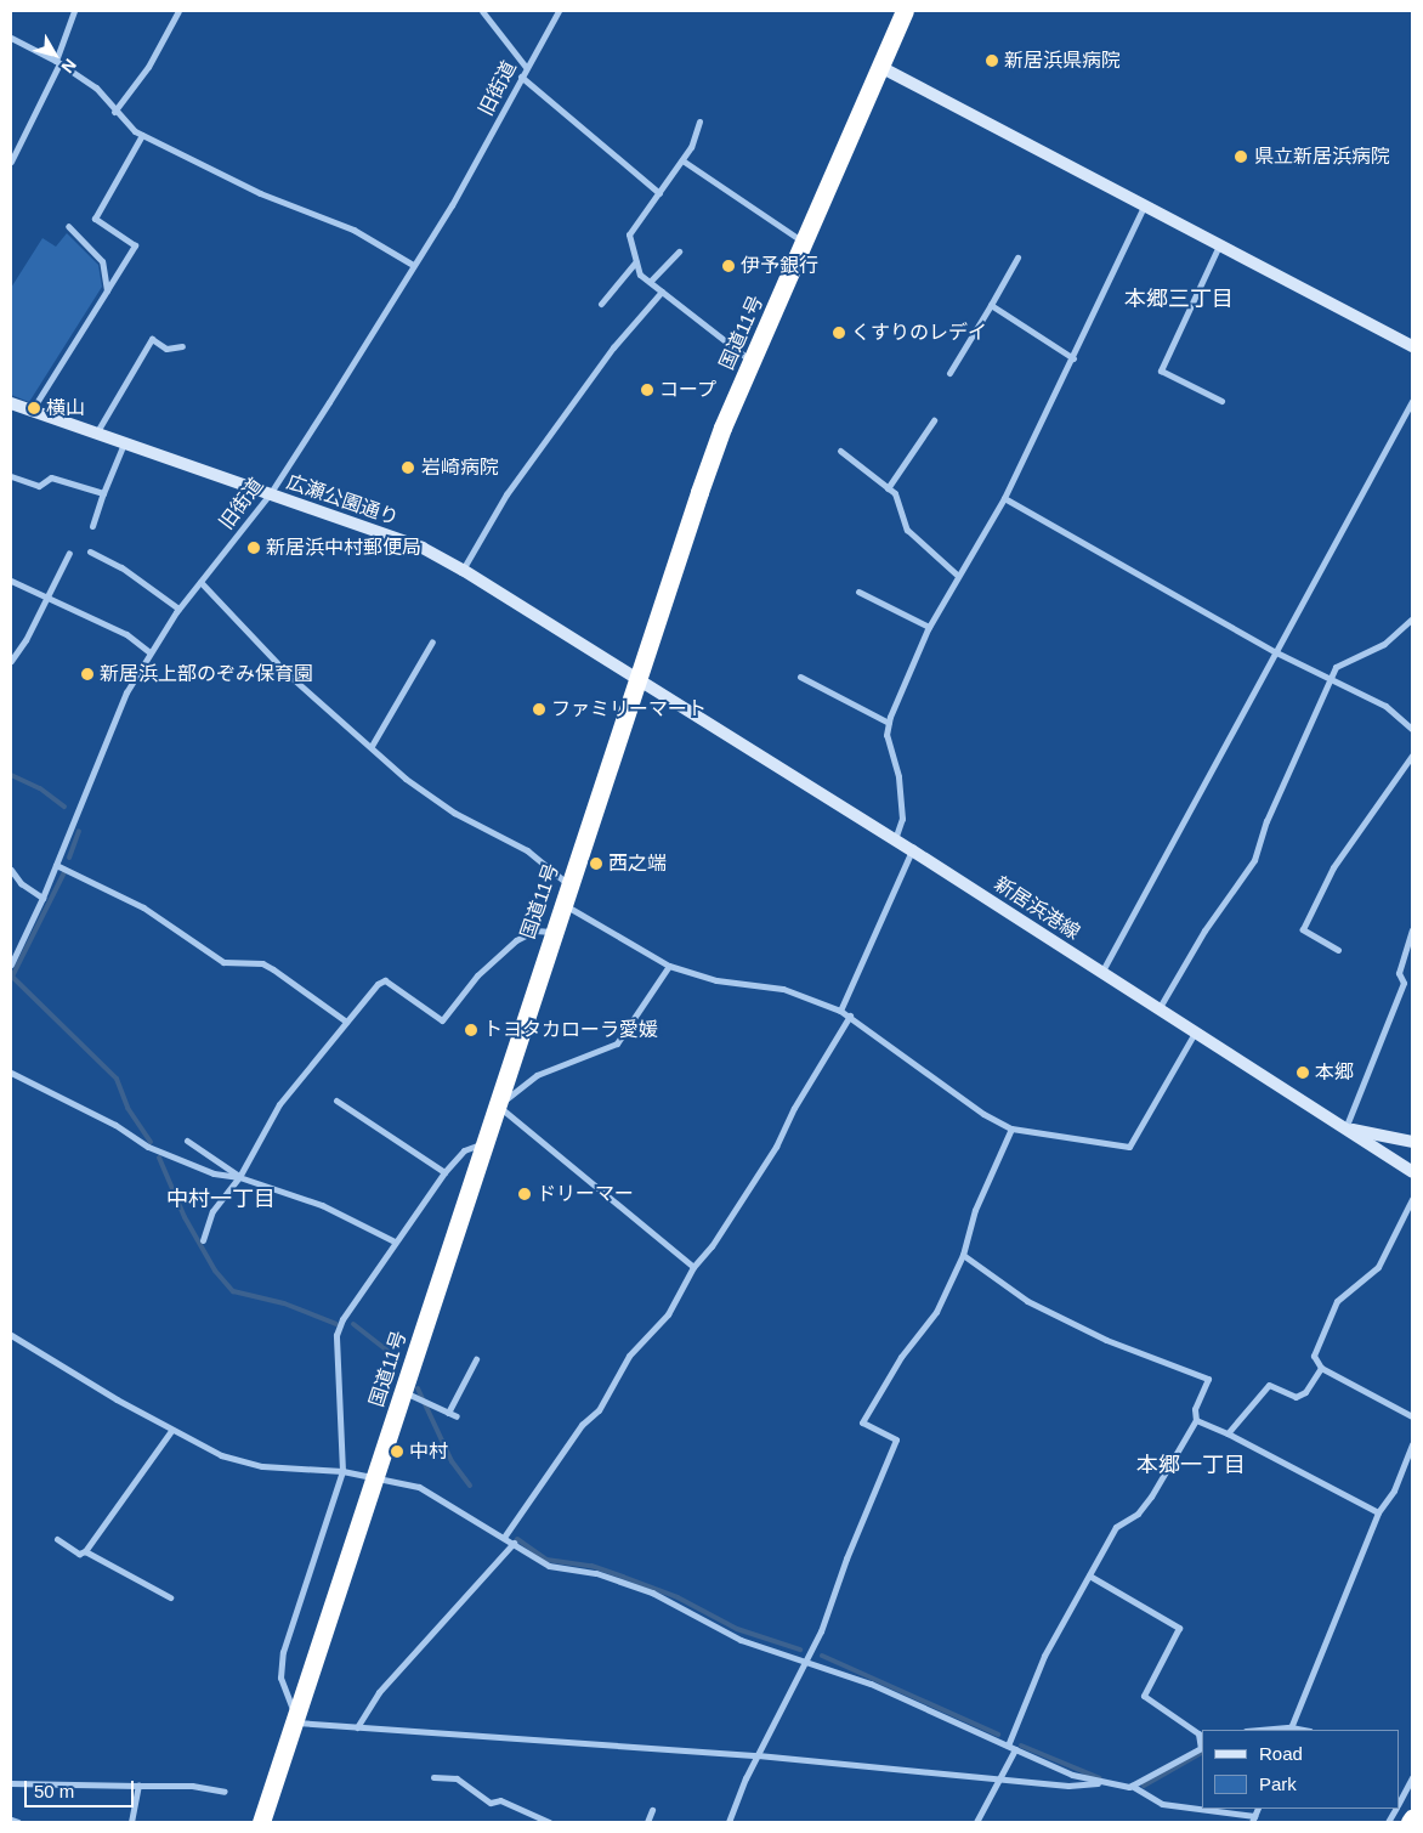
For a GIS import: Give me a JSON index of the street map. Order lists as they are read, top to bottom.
{
  "streets": {
    "highway": ["国道11号"],
    "street": ["旧街道", "広瀬公園通り", "新居浜港線"]
  },
  "crossings": [
    ["旧街道", "広瀬公園通り"],
    ["国道11号", "広瀬公園通り"],
    ["国道11号", "新居浜港線"],
    ["広瀬公園通り", "新居浜港線"]
  ],
  "districts": ["本郷三丁目", "中村一丁目", "本郷一丁目"],
  "places": [
    "新居浜県病院",
    "県立新居浜病院",
    "伊予銀行",
    "くすりのレデイ",
    "コープ",
    "横山",
    "岩崎病院",
    "新居浜中村郵便局",
    "新居浜上部のぞみ保育園",
    "ファミリーマート",
    "西之端",
    "トヨタカローラ愛媛",
    "本郷",
    "ドリーマー",
    "中村"
  ],
  "legend": ["Road", "Park"],
  "scale_bar": "50 m",
  "north": "bottom right"
}
